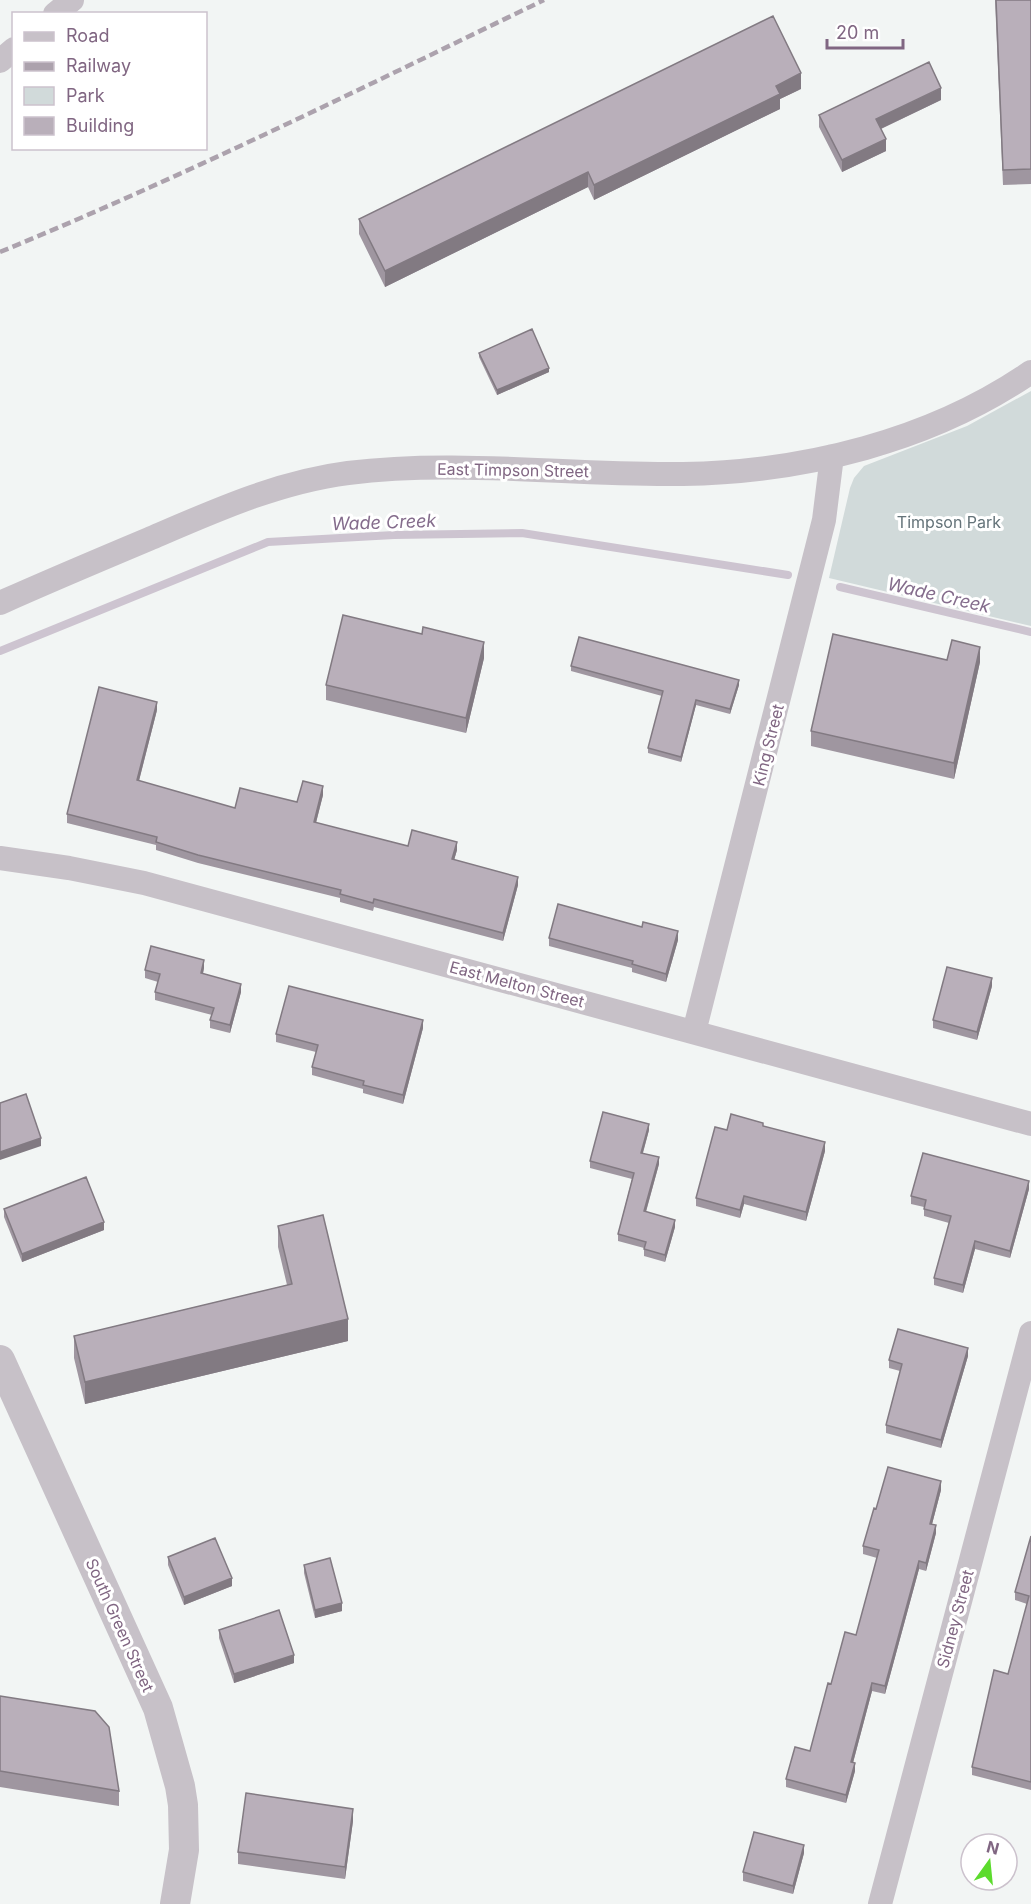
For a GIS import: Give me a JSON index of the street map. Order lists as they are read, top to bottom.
{
  "streets": {
    "street": [
      "East Timpson Street",
      "King Street",
      "East Melton Street",
      "Sidney Street",
      "South Green Street"
    ]
  },
  "crossings": [
    ["East Timpson Street", "King Street"],
    ["King Street", "East Melton Street"]
  ],
  "water": ["Wade Creek"],
  "parks": ["Timpson Park"],
  "legend": [
    "Road",
    "Railway",
    "Park",
    "Building"
  ],
  "scale_bar": "20 m",
  "north": "top"
}
